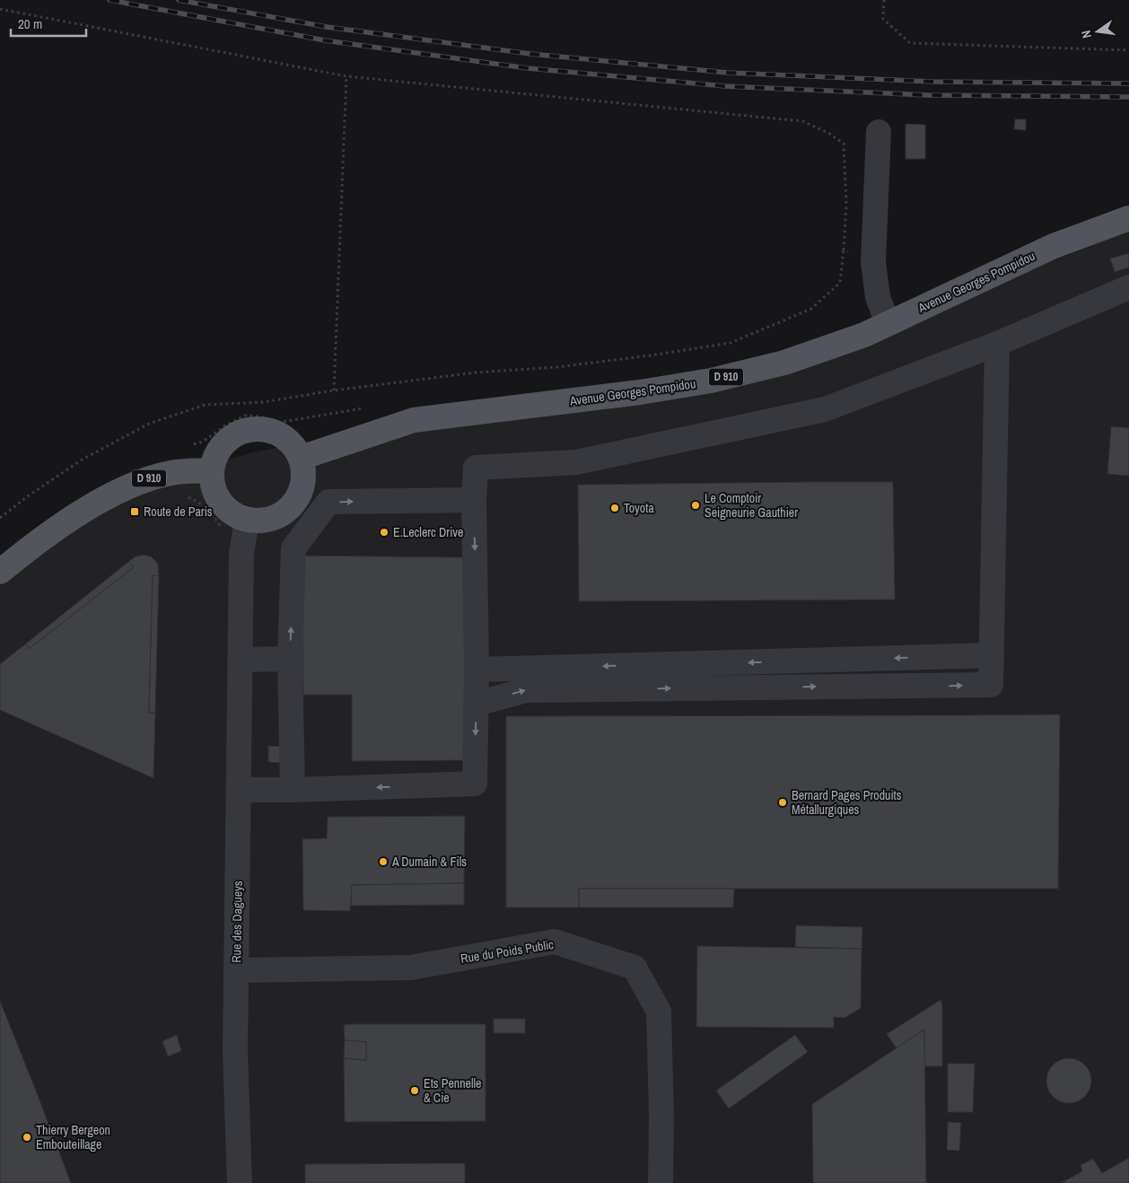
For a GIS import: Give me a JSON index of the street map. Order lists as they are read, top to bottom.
{
  "streets": {
    "main road": ["Avenue Georges Pompidou", "D 910"],
    "street": ["Rue des Dagueys", "Rue du Poids Public"]
  },
  "crossings": [
    ["Avenue Georges Pompidou", "D 910"],
    ["Avenue Georges Pompidou", "Rue des Dagueys"],
    ["D 910", "Rue des Dagueys"],
    ["Rue des Dagueys", "Rue du Poids Public"]
  ],
  "places": {
    "other": [
      "Le Comptoir Seigneurie Gauthier",
      "Toyota",
      "E.Leclerc Drive",
      "Bernard Pages Produits Métallurgiques",
      "A Dumain & Fils",
      "Ets Pennelle & Cie",
      "Thierry Bergeon Embouteillage"
    ],
    "transit": ["Route de Paris"]
  },
  "scale_bar": "20 m",
  "north": "left"
}
